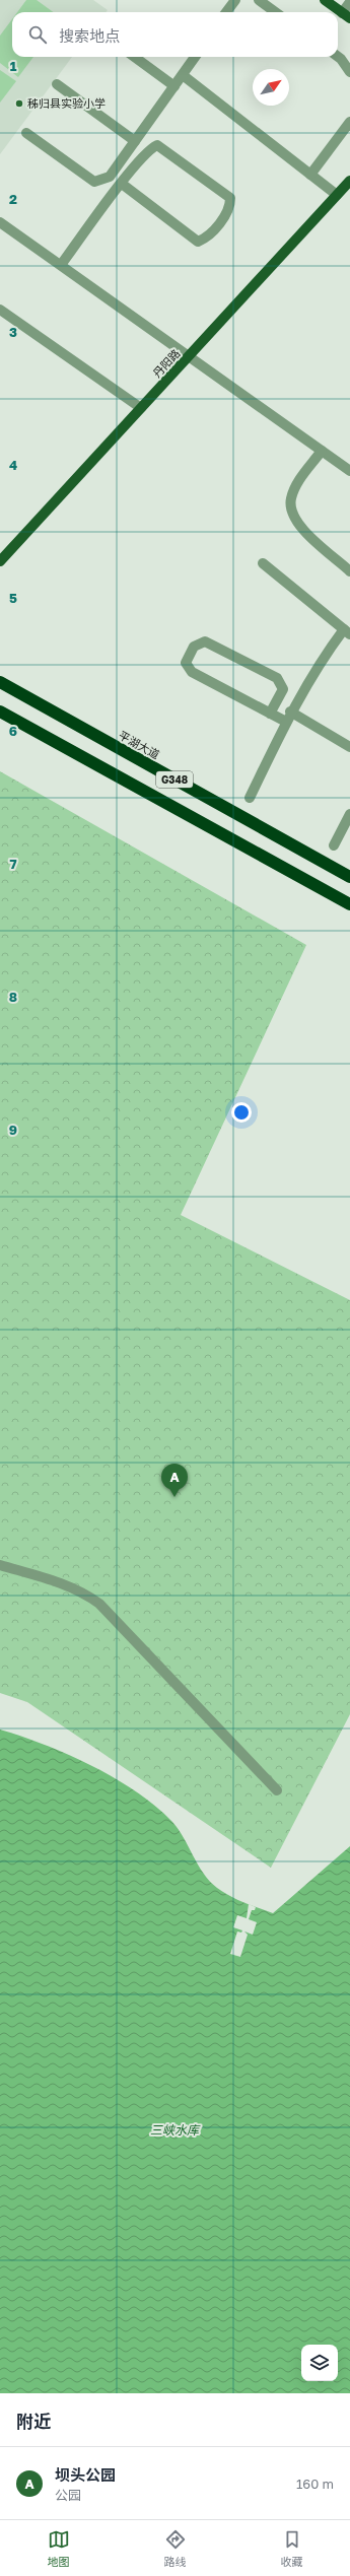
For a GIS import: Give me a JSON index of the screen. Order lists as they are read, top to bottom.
{
  "streets": {
    "highway": ["平湖大道", "G348"],
    "main road": ["丹阳路"]
  },
  "water": ["三峡水库"],
  "places": ["秭归县实验小学"],
  "north": "top right",
  "page": {
    "search": "搜索地点",
    "pins": "A",
    "heading": "附近",
    "list": [
      {
        "mark": "A",
        "name": "坝头公园",
        "note": "公园",
        "value": "160 m"
      }
    ],
    "nav": ["地图", "路线", "收藏"]
  },
  "grid": {
    "rows": [
      "1",
      "2",
      "3",
      "4",
      "5",
      "6",
      "7",
      "8",
      "9"
    ]
  }
}
